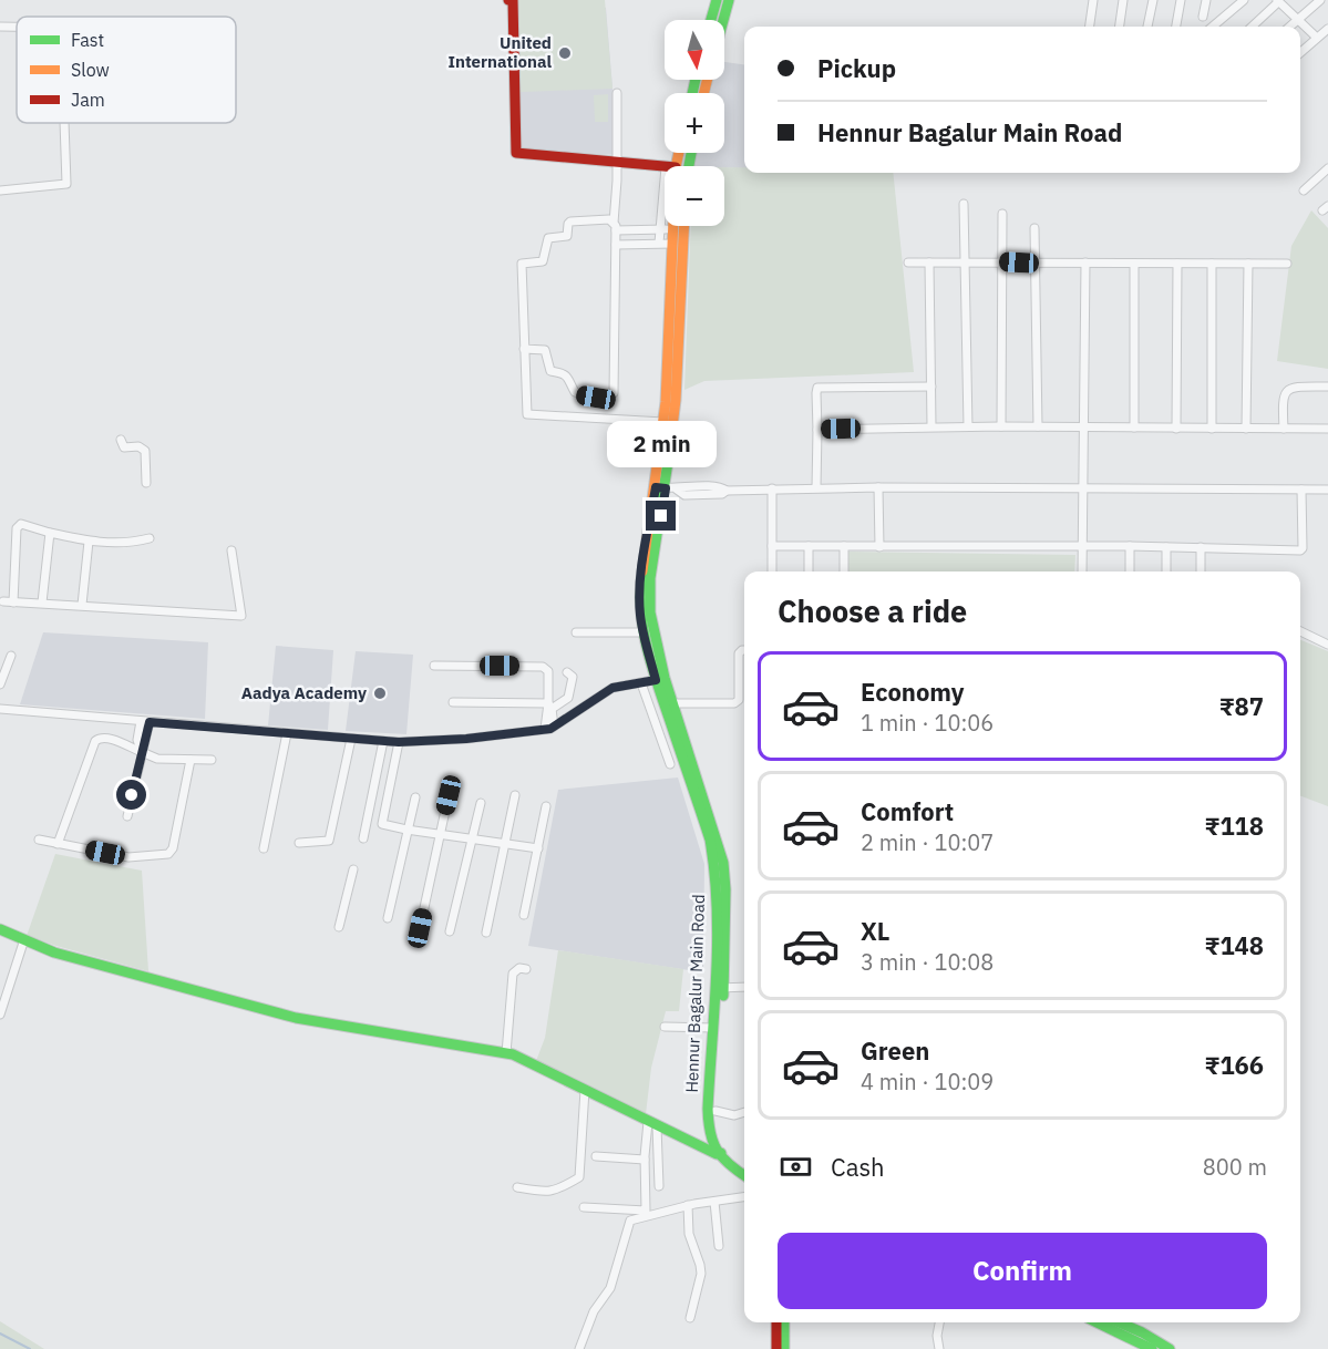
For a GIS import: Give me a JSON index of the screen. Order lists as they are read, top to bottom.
{
  "streets": {
    "main road": ["Hennur Bagalur Main Road"]
  },
  "places": ["United International", "Aadya Academy"],
  "legend": ["Fast", "Slow", "Jam"],
  "north": "bottom",
  "page": {
    "map_buttons": ["+", "−"],
    "banner": ["Pickup", "Hennur Bagalur Main Road"],
    "bubble": "2 min",
    "heading": "Choose a ride",
    "list": [
      {
        "name": "Economy",
        "note": "1 min · 10:06",
        "value": "₹87"
      },
      {
        "name": "Comfort",
        "note": "2 min · 10:07",
        "value": "₹118"
      },
      {
        "name": "XL",
        "note": "3 min · 10:08",
        "value": "₹148"
      },
      {
        "name": "Green",
        "note": "4 min · 10:09",
        "value": "₹166"
      }
    ],
    "pay": ["Cash", "800 m"],
    "buttons": "Confirm"
  }
}
